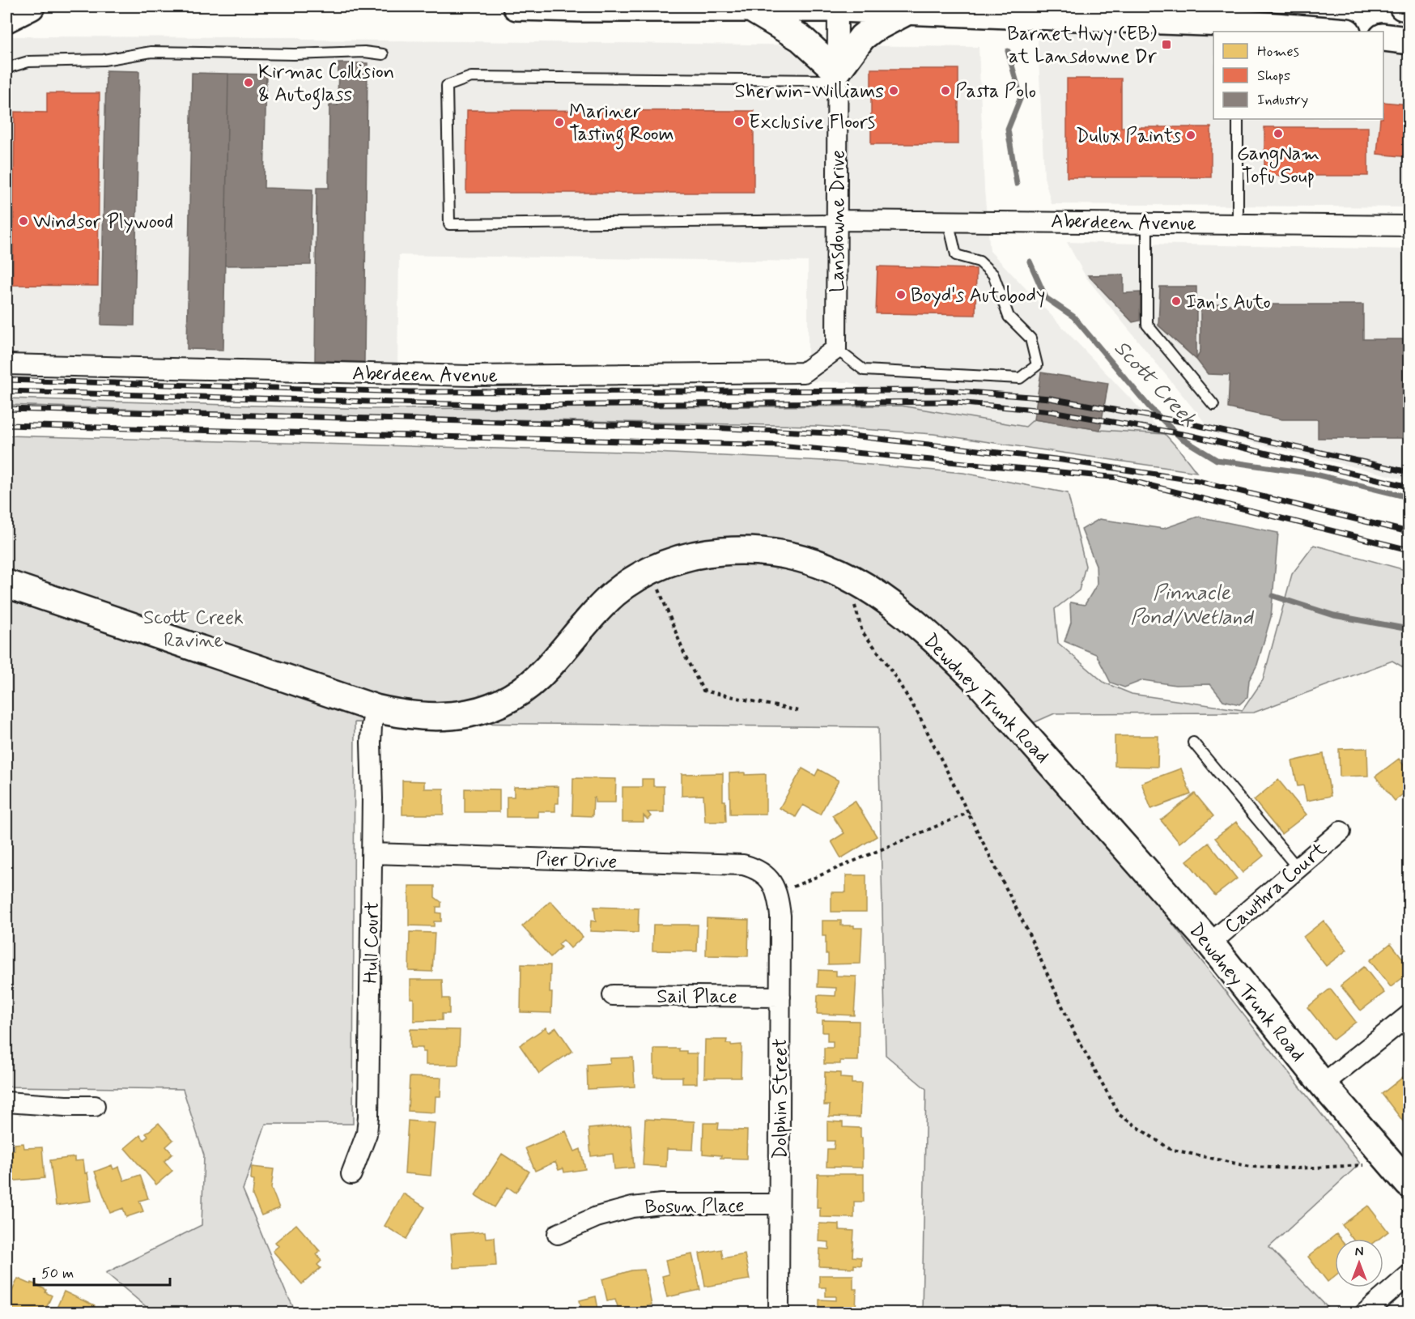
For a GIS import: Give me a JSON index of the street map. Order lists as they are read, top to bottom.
{
  "streets": {
    "main road": ["Dewdney Trunk Road"],
    "street": [
      "Lansdowne Drive",
      "Aberdeen Avenue",
      "Pier Drive",
      "Cawthra Court",
      "Hull Court",
      "Sail Place",
      "Dolphin Street",
      "Bosun Place"
    ]
  },
  "crossings": [
    ["Lansdowne Drive", "Aberdeen Avenue"],
    ["Dewdney Trunk Road", "Cawthra Court"],
    ["Dewdney Trunk Road", "Hull Court"],
    ["Pier Drive", "Hull Court"],
    ["Pier Drive", "Dolphin Street"],
    ["Sail Place", "Dolphin Street"],
    ["Dolphin Street", "Bosun Place"]
  ],
  "water": ["Scott Creek", "Pinnacle Pond/Wetland"],
  "parks": ["Scott Creek Ravine"],
  "places": {
    "transit": ["Barnet Hwy (EB) at Lansdowne Dr"],
    "other": [
      "Kirmac Collision & Autoglass",
      "Sherwin-Williams",
      "Pasta Polo",
      "Exclusive Floors",
      "Mariner Tasting Room",
      "GangNam Tofu Soup",
      "Dulux Paints",
      "Windsor Plywood",
      "Boyd's Autobody",
      "Ian's Auto"
    ]
  },
  "legend": ["Homes", "Shops", "Industry"],
  "scale_bar": "50 m",
  "north": "top"
}
